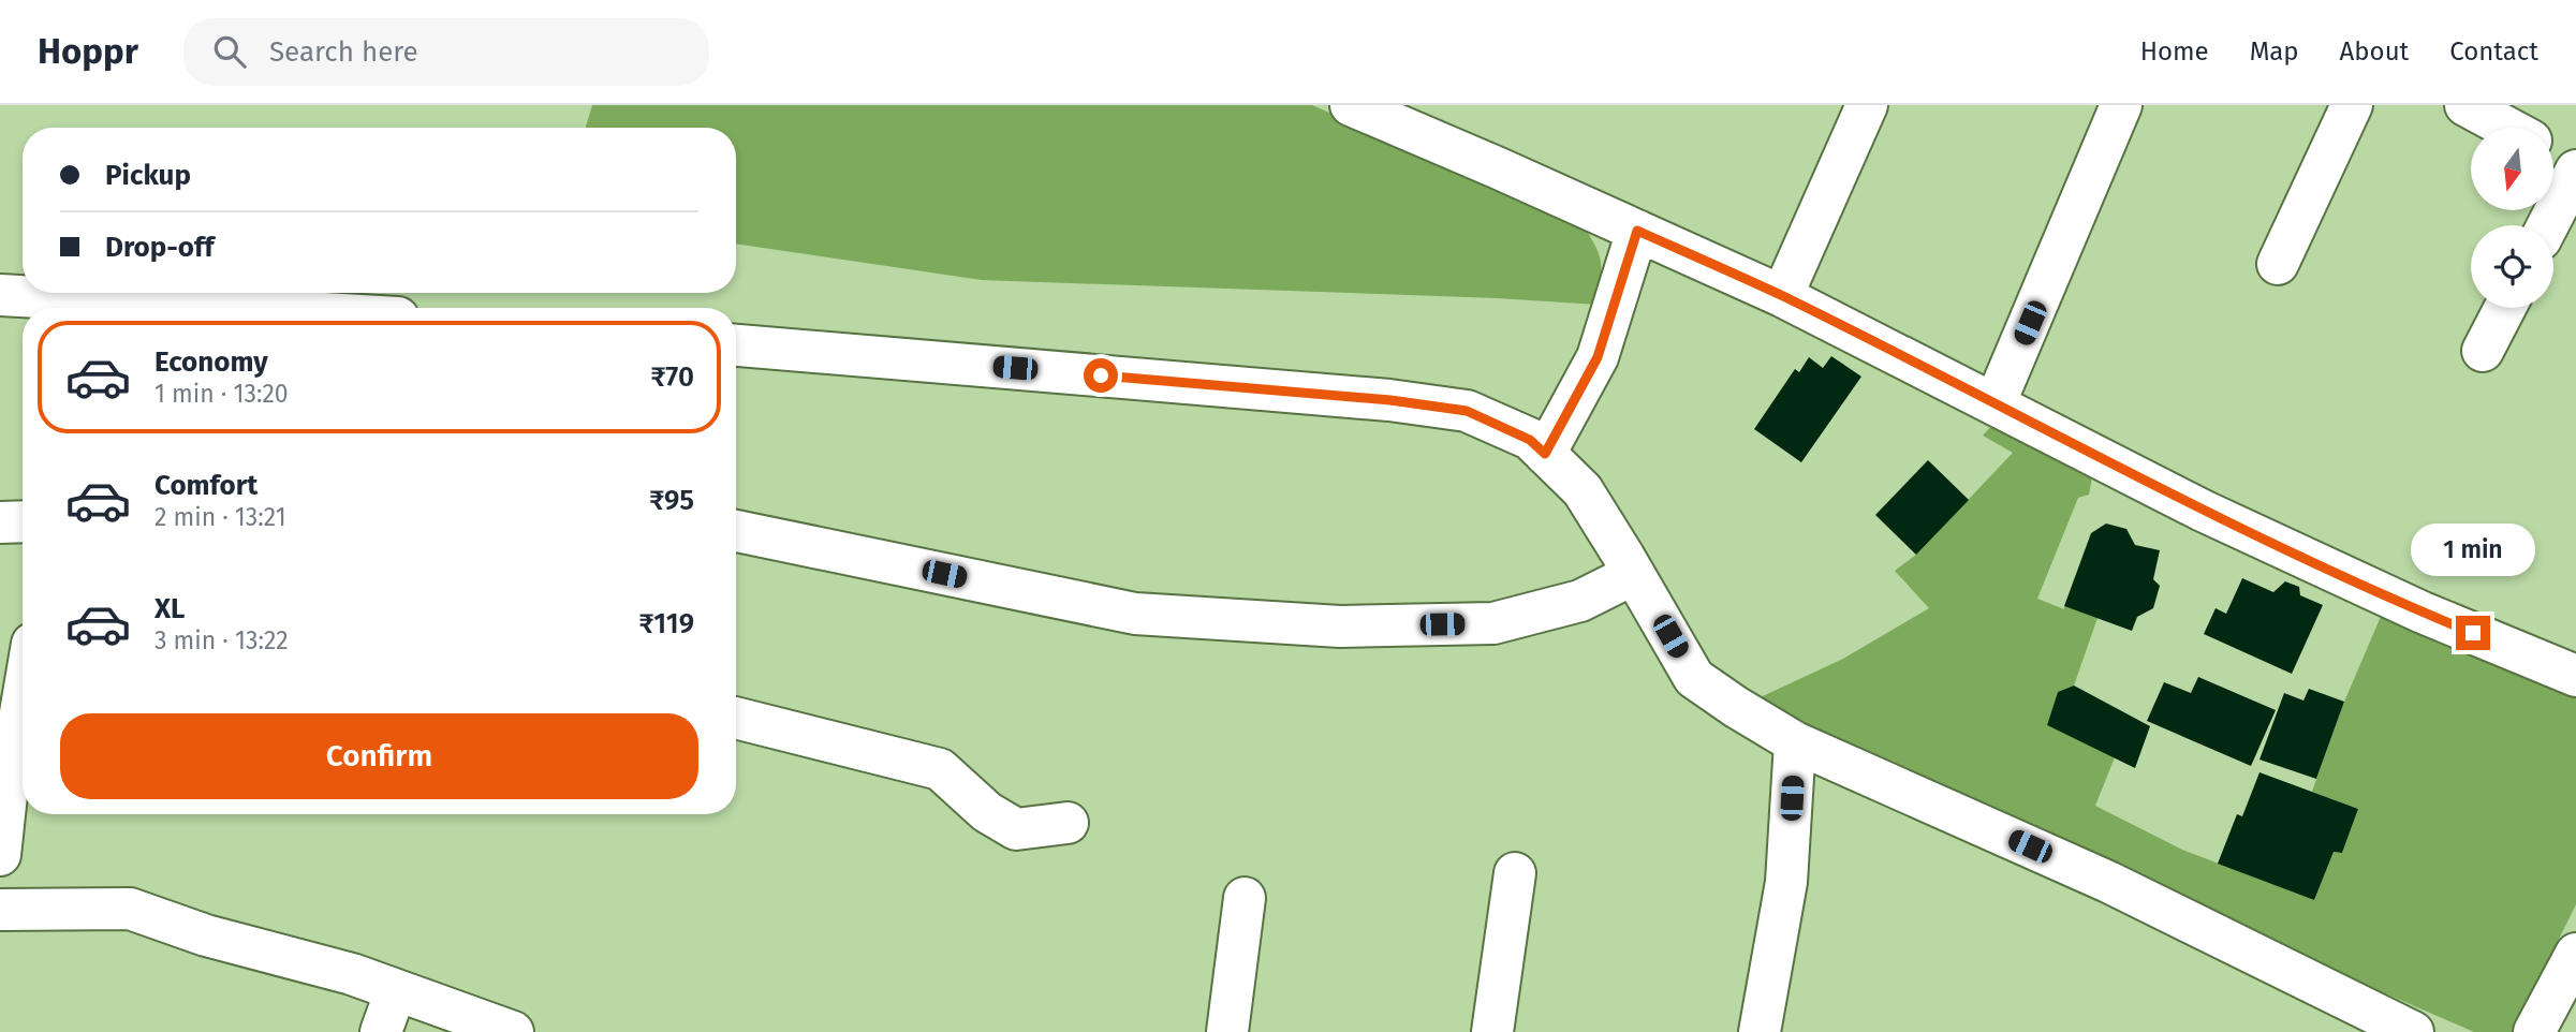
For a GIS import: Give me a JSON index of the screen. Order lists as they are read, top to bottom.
{
  "north": "bottom",
  "page": {
    "header": "Hoppr",
    "search": "Search here",
    "nav": [
      "Home",
      "Map",
      "About",
      "Contact"
    ],
    "banner": ["Pickup", "Drop-off"],
    "list": [
      {
        "name": "Economy",
        "note": "1 min · 13:20",
        "value": "₹70"
      },
      {
        "name": "Comfort",
        "note": "2 min · 13:21",
        "value": "₹95"
      },
      {
        "name": "XL",
        "note": "3 min · 13:22",
        "value": "₹119"
      }
    ],
    "bubble": "1 min",
    "buttons": "Confirm"
  }
}
